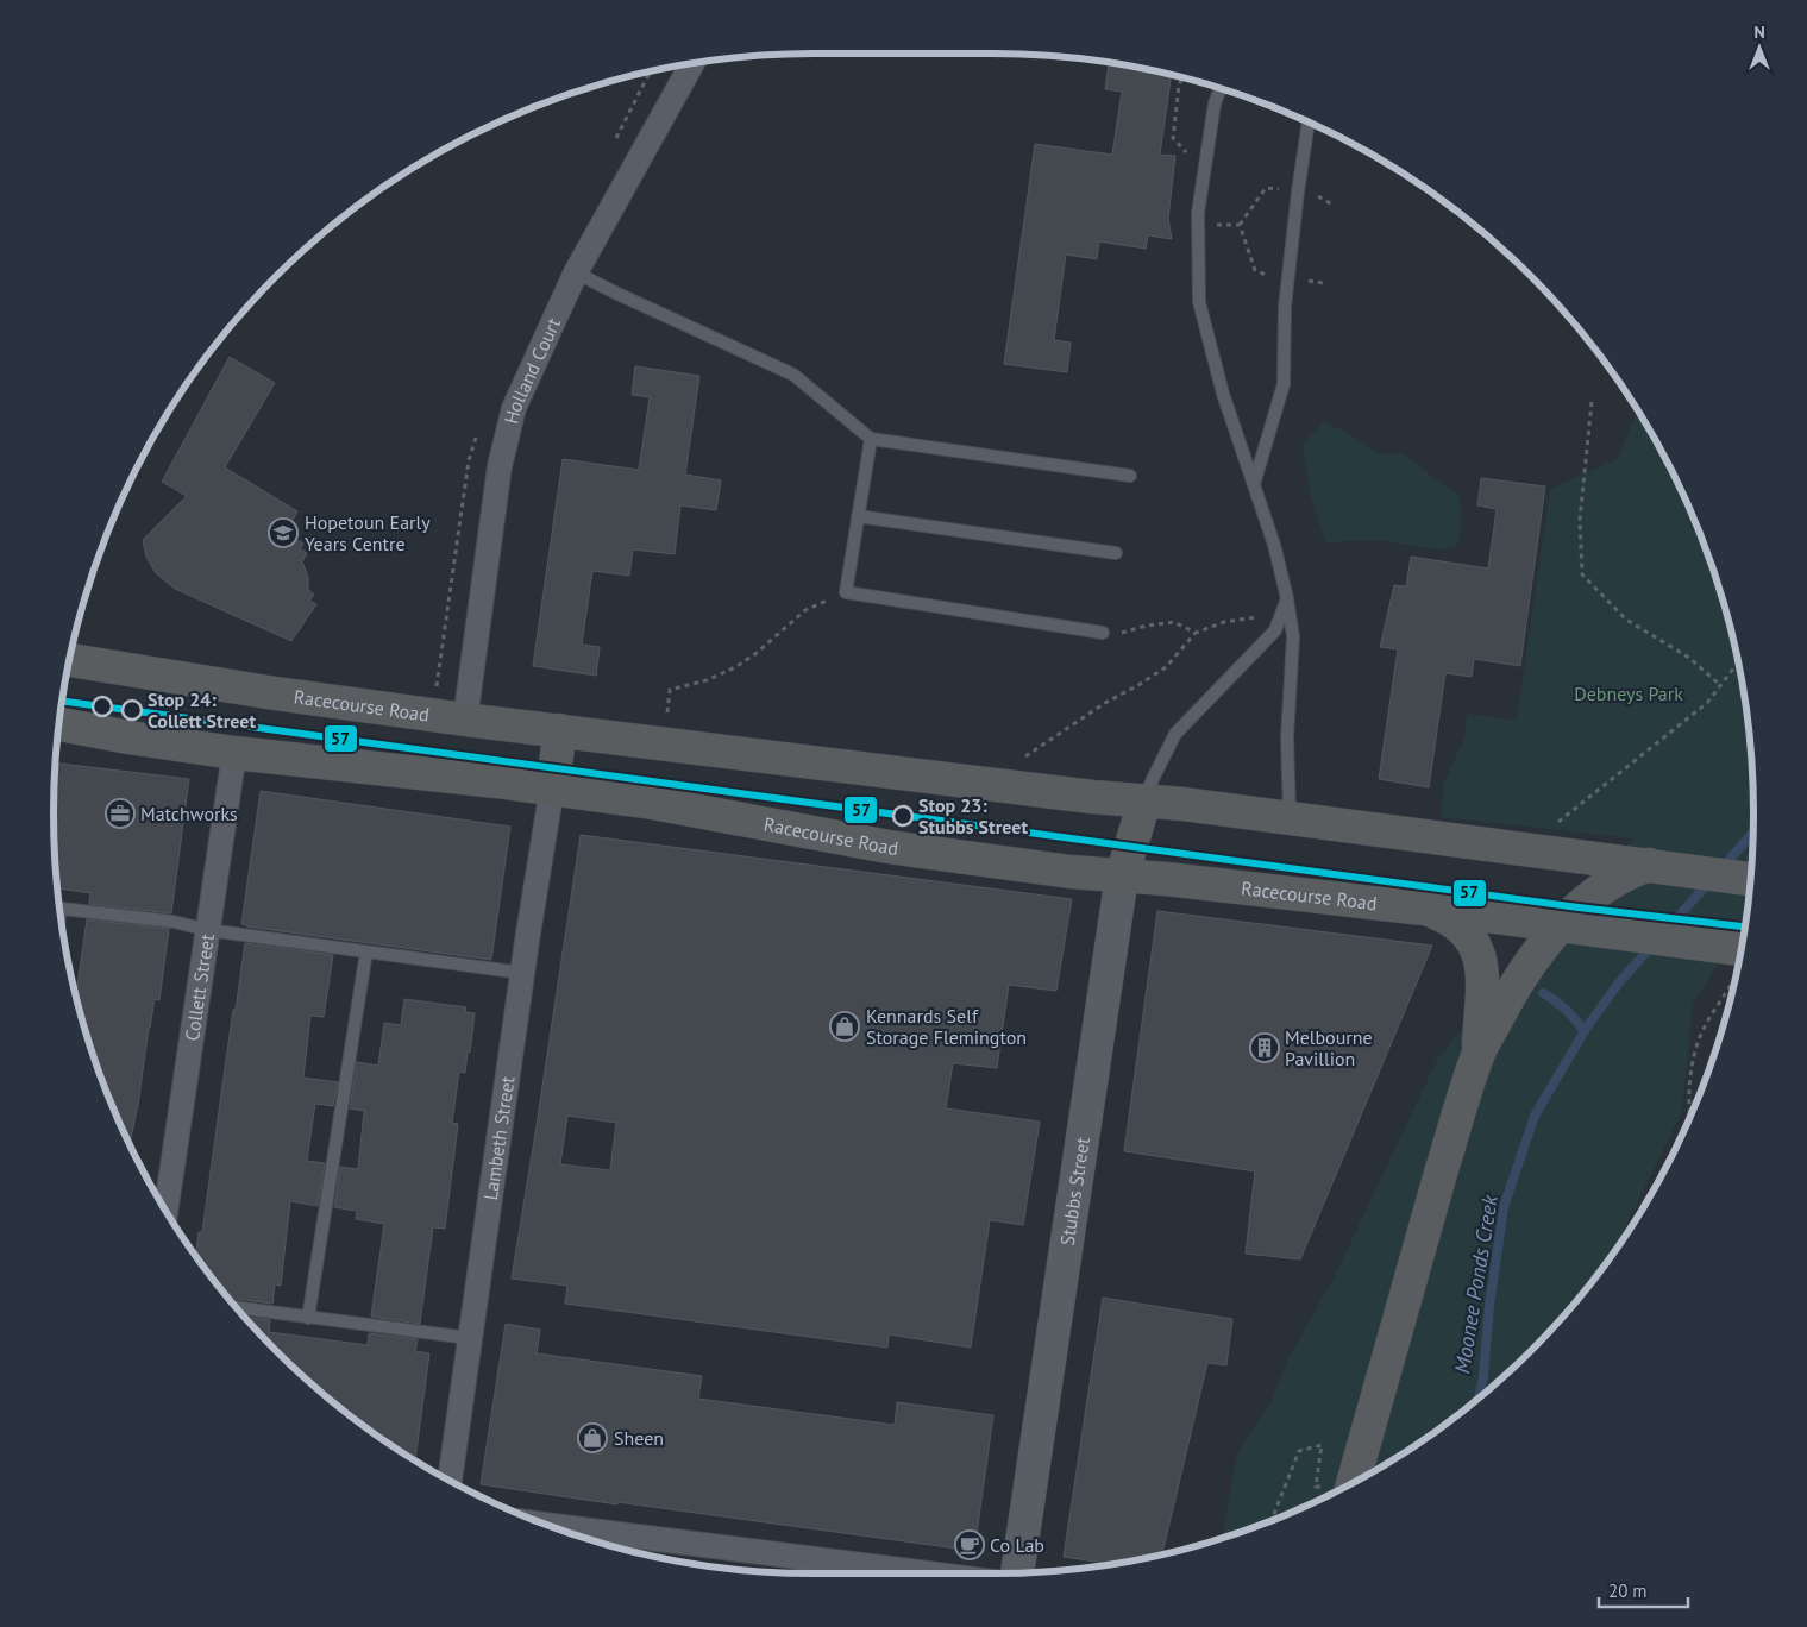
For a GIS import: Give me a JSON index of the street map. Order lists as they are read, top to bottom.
{
  "streets": {
    "highway": ["Racecourse Road", "Stubbs Street"],
    "street": ["Holland Court", "Collett Street", "Lambeth Street"]
  },
  "crossings": [
    ["Holland Court", "Racecourse Road"],
    ["Racecourse Road", "Collett Street"],
    ["Racecourse Road", "Lambeth Street"],
    ["Racecourse Road", "Stubbs Street"]
  ],
  "water": ["Moonee Ponds Creek"],
  "parks": ["Debneys Park"],
  "places": {
    "school or university": ["Hopetoun Early Years Centre"],
    "other": ["Stop 24: Collett Street", "Stop 23: Stubbs Street"],
    "office": ["Matchworks"],
    "shop": ["Kennards Self Storage Flemington", "Sheen"],
    "building": ["Melbourne Pavillion"],
    "cafe": ["Co Lab"]
  },
  "lines": ["transit line 57"],
  "scale_bar": "20 m",
  "north": "top"
}
